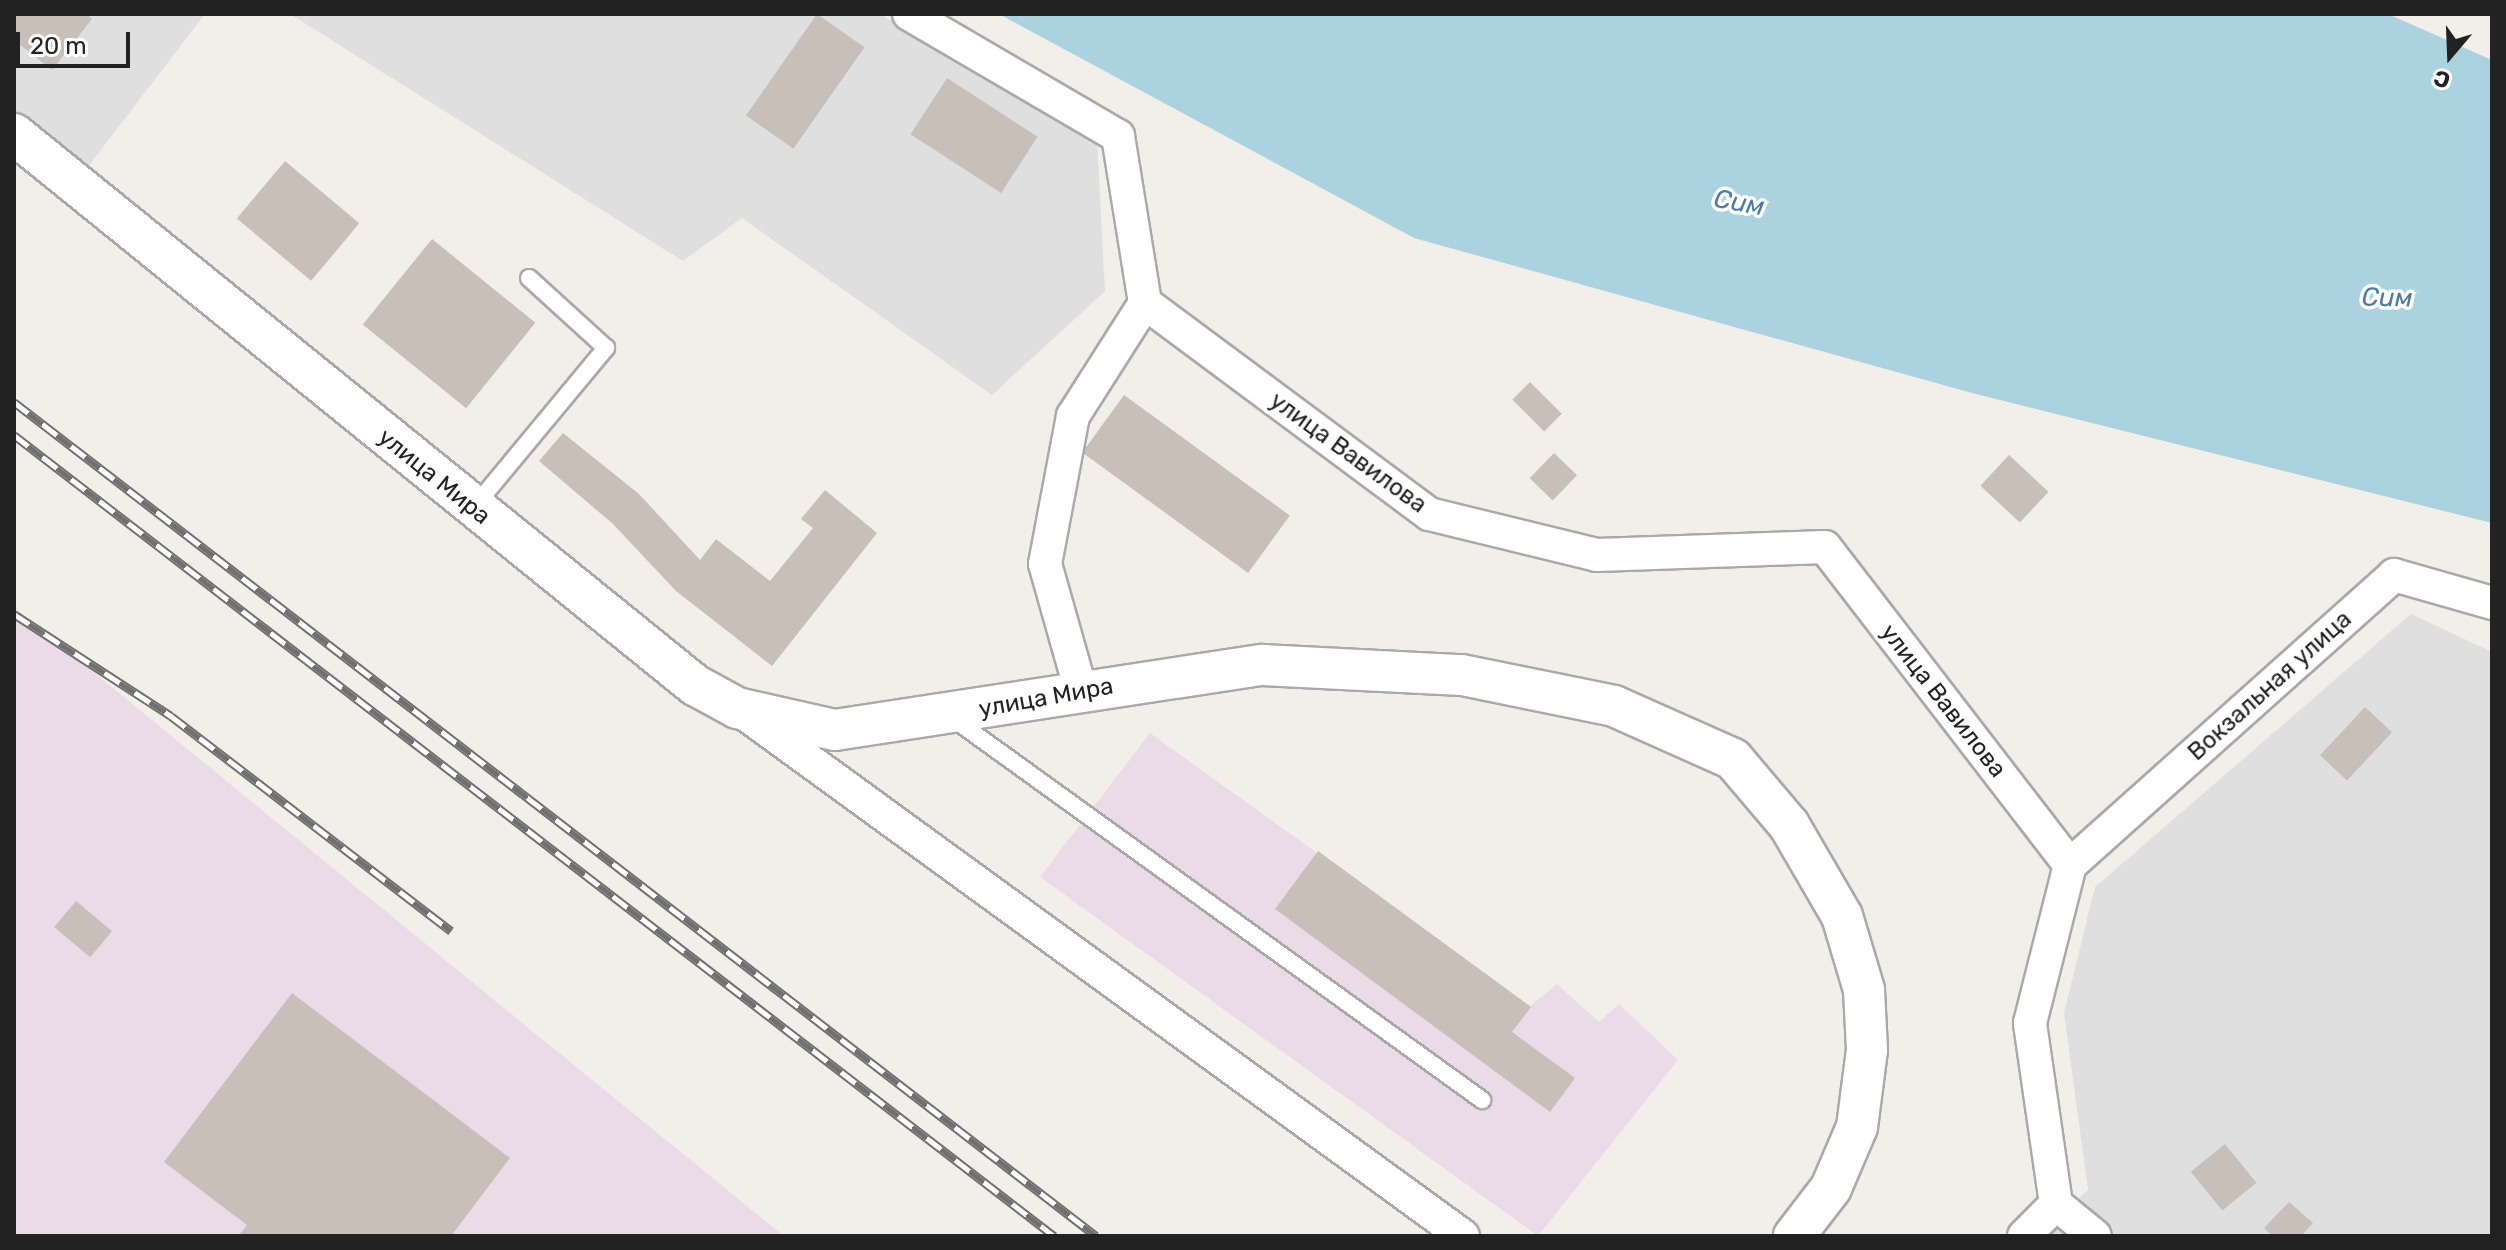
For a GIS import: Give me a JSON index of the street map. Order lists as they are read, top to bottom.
{
  "streets": {
    "street": ["улица Вавилова", "улица Мира", "Вокзальная улица"]
  },
  "crossings": [
    ["улица Вавилова", "Вокзальная улица"]
  ],
  "water": ["Сим"],
  "scale_bar": "20 m",
  "north": "bottom"
}
